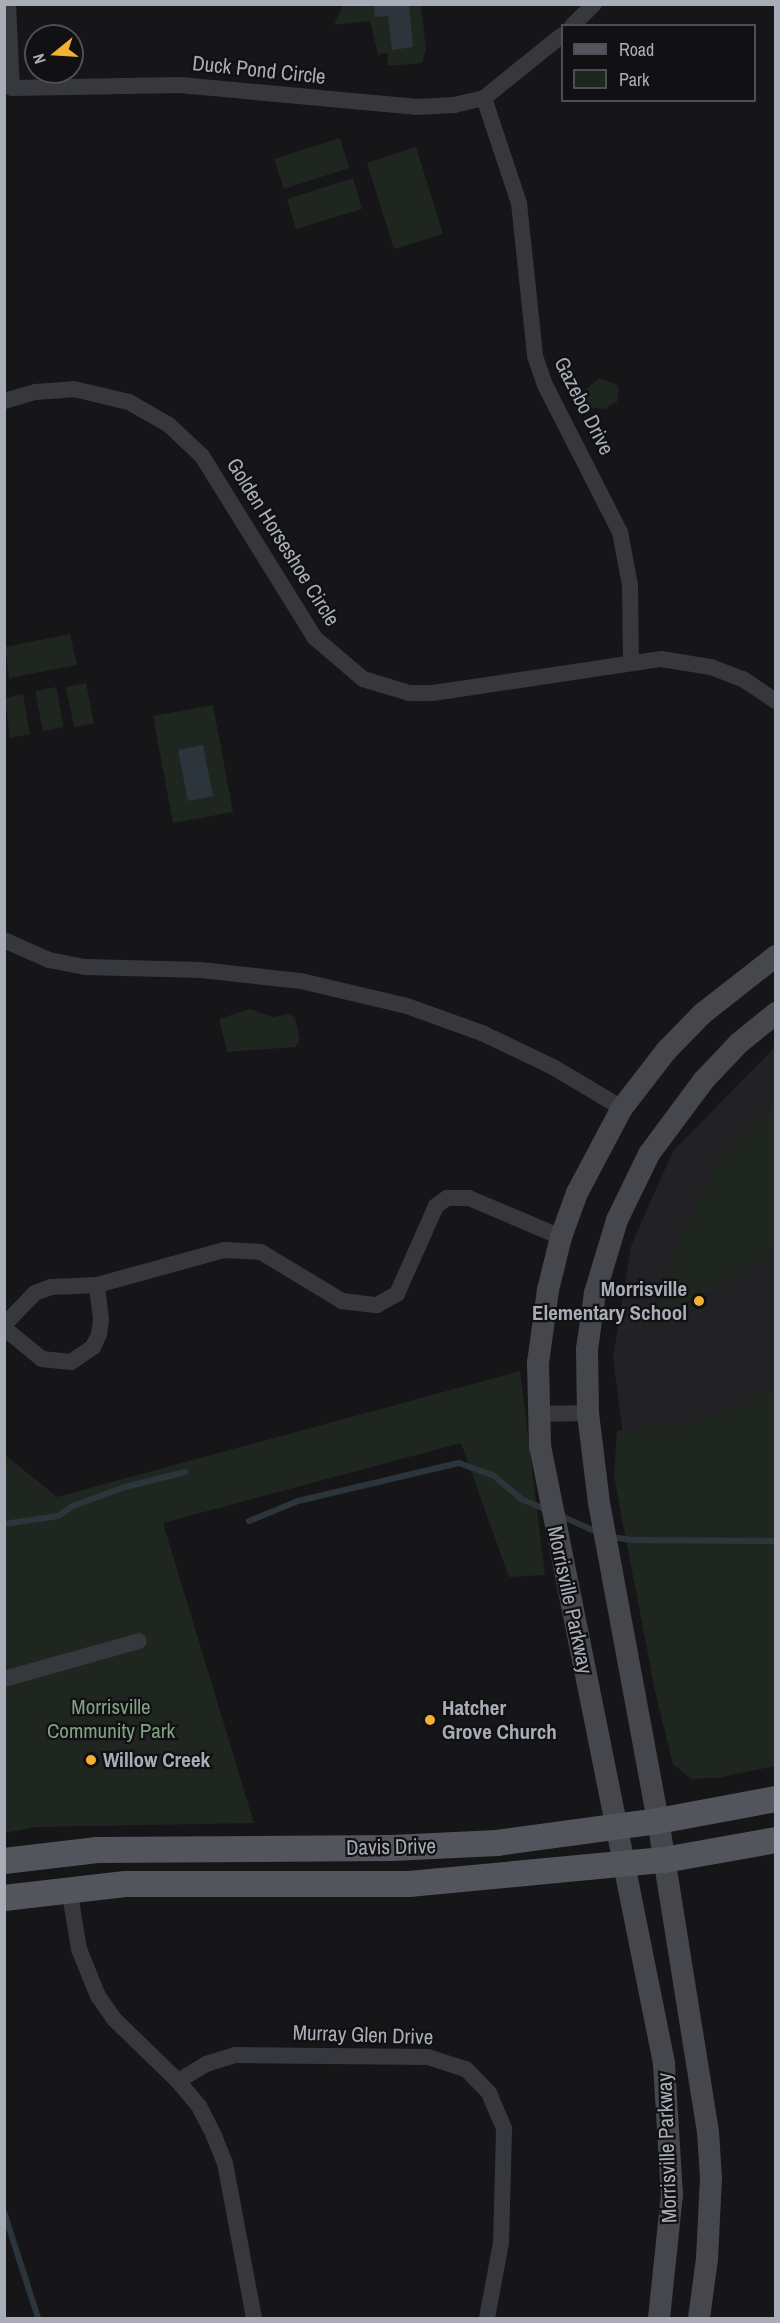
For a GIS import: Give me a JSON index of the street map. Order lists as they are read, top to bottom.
{
  "streets": {
    "main road": ["Morrisville Parkway", "Davis Drive"],
    "street": [
      "Duck Pond Circle",
      "Gazebo Drive",
      "Golden Horseshoe Circle",
      "Murray Glen Drive"
    ]
  },
  "crossings": [
    ["Duck Pond Circle", "Gazebo Drive"],
    ["Gazebo Drive", "Golden Horseshoe Circle"],
    ["Morrisville Parkway", "Davis Drive"]
  ],
  "parks": ["Morrisville Community Park"],
  "places": ["Morrisville Elementary School", "Hatcher Grove Church", "Willow Creek"],
  "legend": ["Road", "Park"],
  "north": "left"
}
